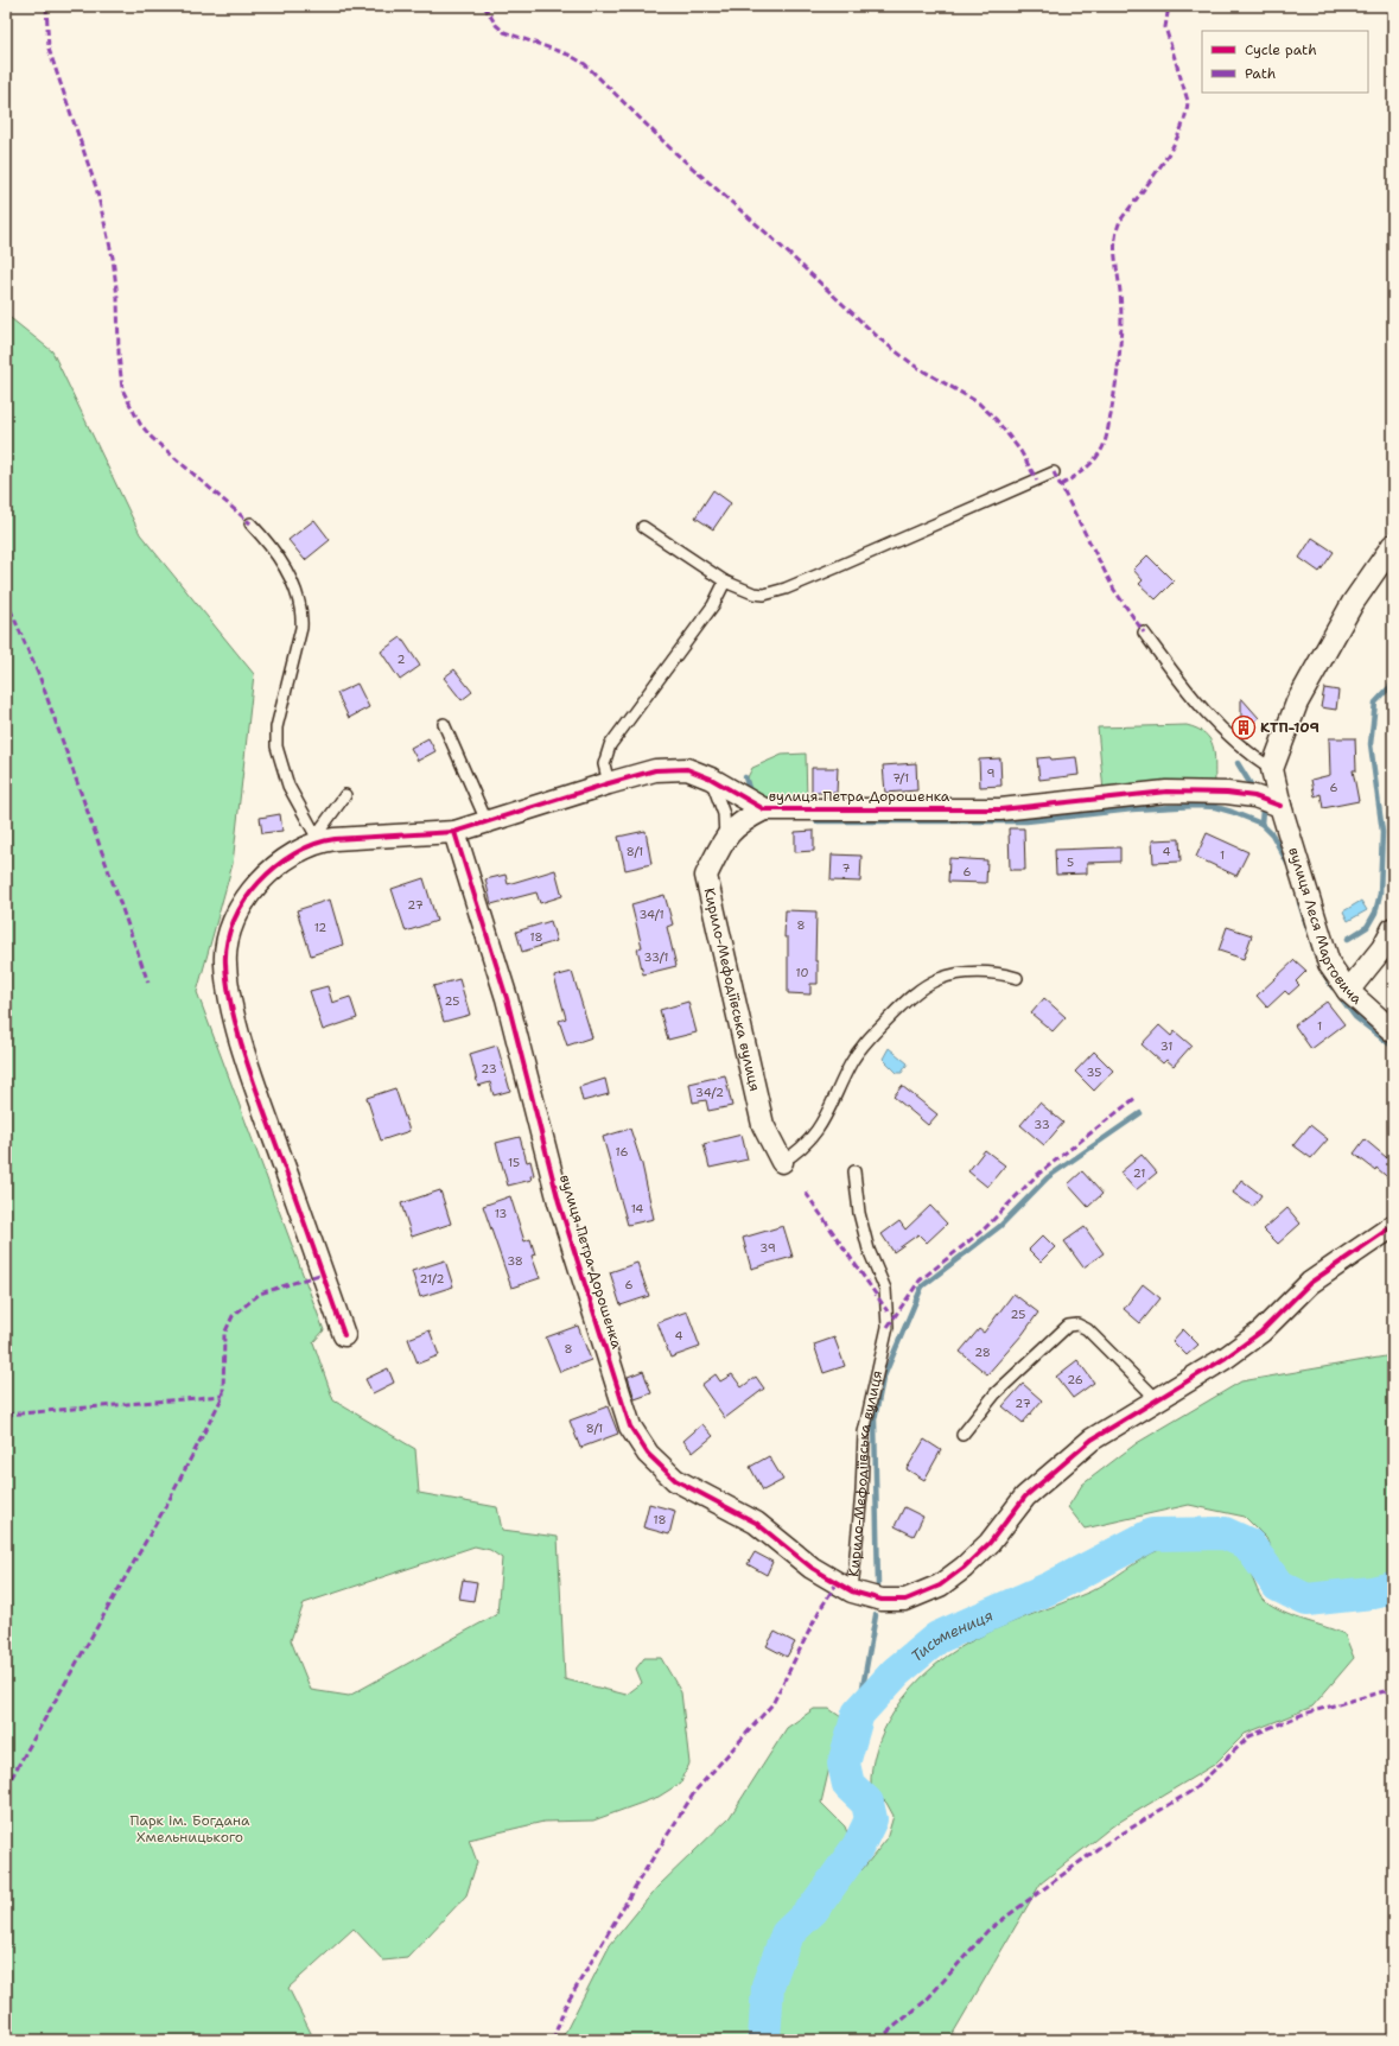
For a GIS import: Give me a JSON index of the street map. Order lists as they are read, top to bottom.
{
  "streets": {
    "street": ["вулиця Петра Дорошенка", "вулиця Леся Мартовича", "Кирило-Мефодіївська вулиця"]
  },
  "crossings": [
    ["вулиця Петра Дорошенка", "вулиця Леся Мартовича"],
    ["вулиця Петра Дорошенка", "Кирило-Мефодіївська вулиця"]
  ],
  "water": ["Тисьмениця"],
  "parks": ["Парк ім. Богдана Хмельницького"],
  "places": {
    "building": ["КТП-109"]
  },
  "house_numbers": [
    "2",
    "9",
    "7/1",
    "6",
    "8/1",
    "4",
    "1",
    "5",
    "7",
    "6",
    "27",
    "34/1",
    "8",
    "12",
    "18",
    "33/1",
    "10",
    "25",
    "1",
    "31",
    "23",
    "35",
    "34/2",
    "33",
    "16",
    "15",
    "21",
    "14",
    "13",
    "39",
    "38",
    "21/2",
    "6",
    "25",
    "4",
    "8",
    "28",
    "26",
    "27",
    "8/1",
    "18"
  ],
  "legend": ["Cycle path", "Path"]
}
